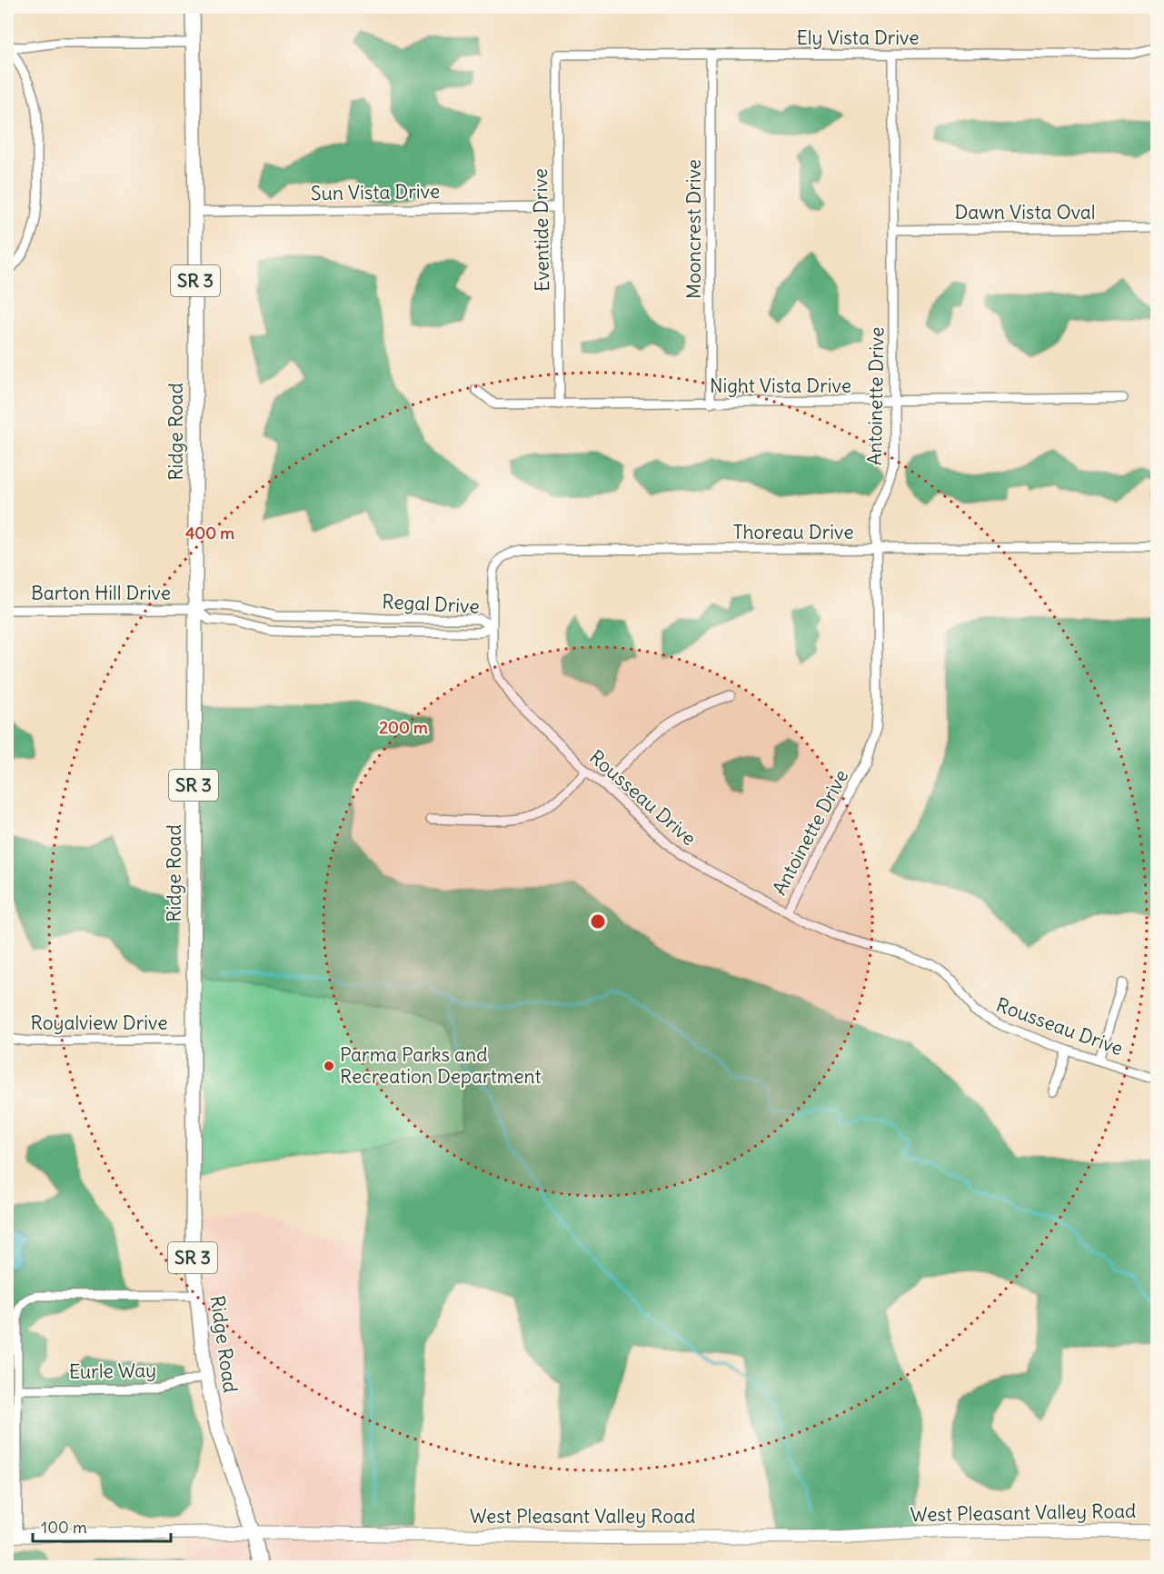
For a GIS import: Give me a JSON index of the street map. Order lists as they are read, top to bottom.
{
  "streets": {
    "main road": ["SR 3", "Ridge Road", "West Pleasant Valley Road"],
    "street": [
      "Ely Vista Drive",
      "Sun Vista Drive",
      "Dawn Vista Oval",
      "Mooncrest Drive",
      "Eventide Drive",
      "Night Vista Drive",
      "Antoinette Drive",
      "Thoreau Drive",
      "Barton Hill Drive",
      "Regal Drive",
      "Rousseau Drive",
      "Royalview Drive",
      "Eurle Way"
    ]
  },
  "crossings": [
    ["Ely Vista Drive", "Mooncrest Drive"],
    ["Ely Vista Drive", "Eventide Drive"],
    ["Ely Vista Drive", "Antoinette Drive"],
    ["Sun Vista Drive", "Eventide Drive"],
    ["Sun Vista Drive", "Ridge Road"],
    ["Dawn Vista Oval", "Antoinette Drive"],
    ["Mooncrest Drive", "Night Vista Drive"],
    ["Eventide Drive", "Night Vista Drive"],
    ["Night Vista Drive", "Antoinette Drive"],
    ["Antoinette Drive", "Thoreau Drive"],
    ["Antoinette Drive", "Rousseau Drive"],
    ["Ridge Road", "Barton Hill Drive"],
    ["Ridge Road", "Regal Drive"],
    ["Ridge Road", "Royalview Drive"],
    ["Ridge Road", "Eurle Way"],
    ["Ridge Road", "West Pleasant Valley Road"],
    ["Thoreau Drive", "Regal Drive"],
    ["Thoreau Drive", "Rousseau Drive"],
    ["Barton Hill Drive", "Regal Drive"],
    ["Regal Drive", "Rousseau Drive"]
  ],
  "places": ["Parma Parks and Recreation Department"],
  "scale_bar": "100 m",
  "rings": ["400 m", "200 m"]
}
